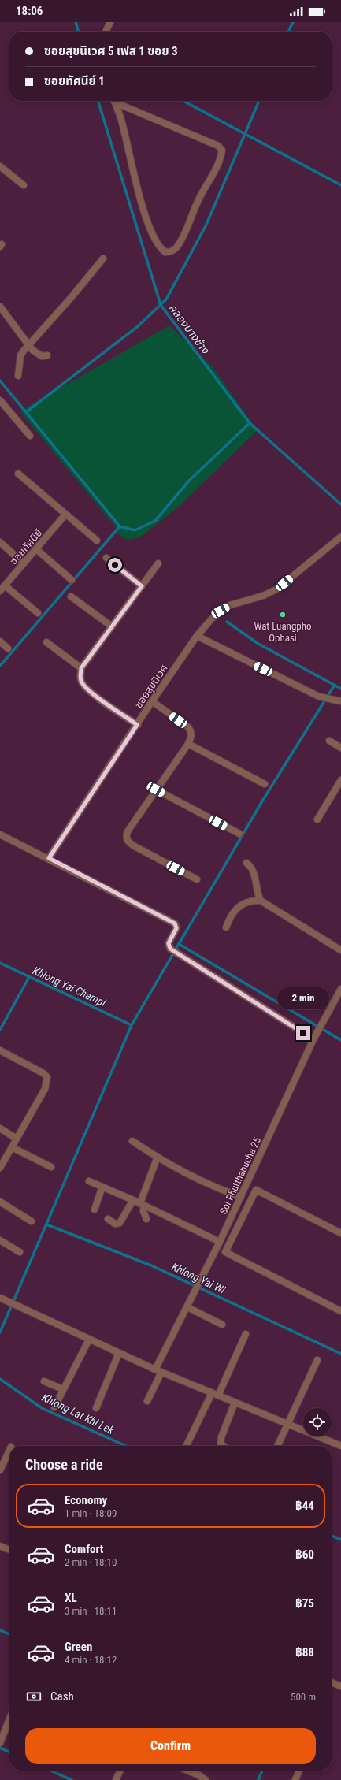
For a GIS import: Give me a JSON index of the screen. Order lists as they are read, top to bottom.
{
  "streets": {
    "street": ["ซอยทัศนีย์", "ซอยสุขนิเวศ", "Soi Phutthabucha 25"]
  },
  "water": [
    "คลองบางช้าง",
    "Khlong Yai Champi",
    "Khlong Yai Wi",
    "Khlong Lat Khi Lek"
  ],
  "places": ["Wat Luangpho Ophasi"],
  "page": {
    "status": "18:06",
    "banner": ["ซอยสุขนิเวศ 5 เฟส 1 ซอย 3", "ซอยทัศนีย์ 1"],
    "bubble": "2 min",
    "heading": "Choose a ride",
    "list": [
      {
        "name": "Economy",
        "note": "1 min · 18:09",
        "value": "฿44"
      },
      {
        "name": "Comfort",
        "note": "2 min · 18:10",
        "value": "฿60"
      },
      {
        "name": "XL",
        "note": "3 min · 18:11",
        "value": "฿75"
      },
      {
        "name": "Green",
        "note": "4 min · 18:12",
        "value": "฿88"
      }
    ],
    "pay": ["Cash", "500 m"],
    "buttons": "Confirm"
  }
}
